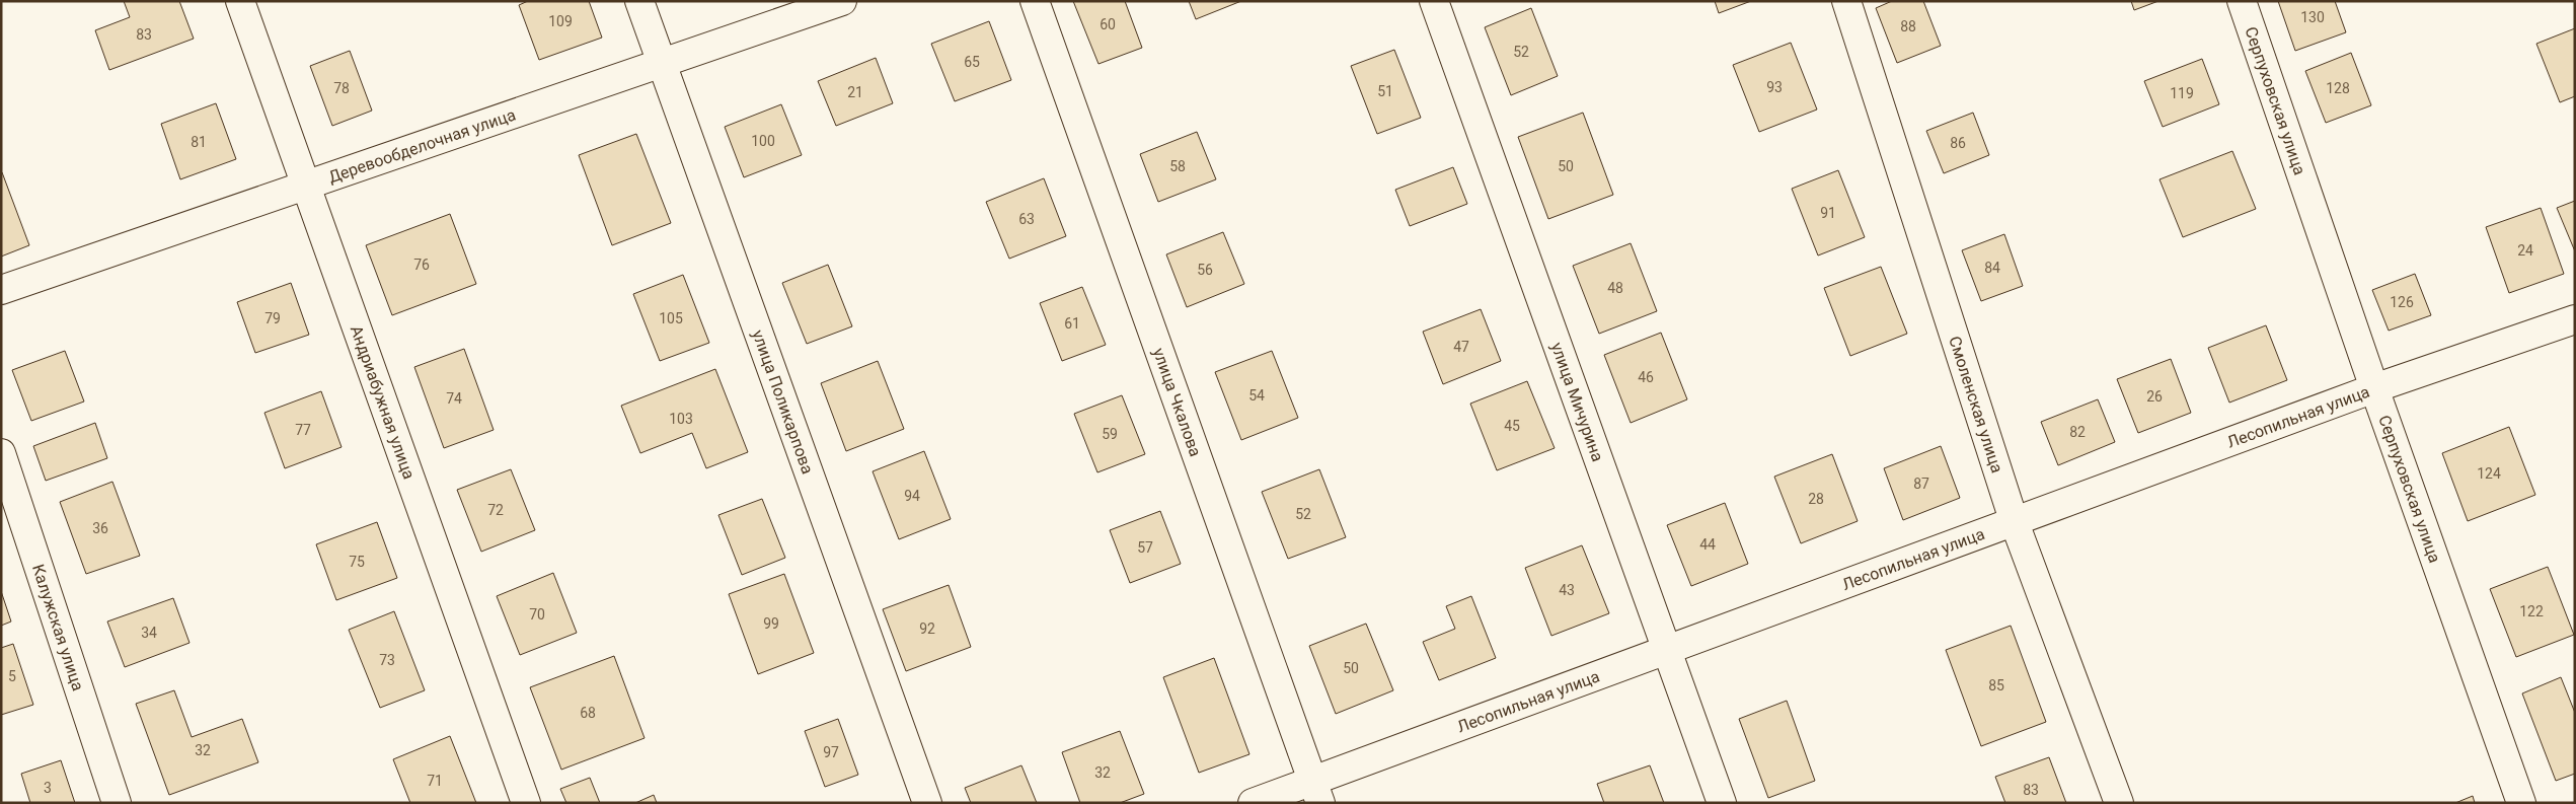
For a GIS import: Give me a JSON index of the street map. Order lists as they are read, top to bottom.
{
  "streets": {
    "street": [
      "Серпуховская улица",
      "Деревообделочная улица",
      "Андриабужная улица",
      "улица Поликарпова",
      "улица Чкалова",
      "улица Мичурина",
      "Смоленская улица",
      "Лесопильная улица",
      "Калужская улица"
    ]
  },
  "crossings": [
    ["Серпуховская улица", "Лесопильная улица"],
    ["Деревообделочная улица", "Андриабужная улица"],
    ["Деревообделочная улица", "улица Поликарпова"],
    ["улица Чкалова", "Лесопильная улица"],
    ["улица Мичурина", "Лесопильная улица"],
    ["Смоленская улица", "Лесопильная улица"]
  ],
  "house_numbers": [
    "130",
    "109",
    "60",
    "88",
    "83",
    "52",
    "65",
    "93",
    "78",
    "128",
    "51",
    "21",
    "119",
    "100",
    "81",
    "86",
    "58",
    "50",
    "91",
    "63",
    "24",
    "76",
    "84",
    "56",
    "48",
    "126",
    "79",
    "105",
    "61",
    "47",
    "46",
    "54",
    "26",
    "74",
    "103",
    "45",
    "77",
    "82",
    "59",
    "124",
    "87",
    "94",
    "28",
    "72",
    "52",
    "36",
    "44",
    "57",
    "75",
    "43",
    "122",
    "70",
    "99",
    "92",
    "34",
    "73",
    "50",
    "5",
    "85",
    "68",
    "32",
    "97",
    "32",
    "71",
    "3",
    "83"
  ]
}
